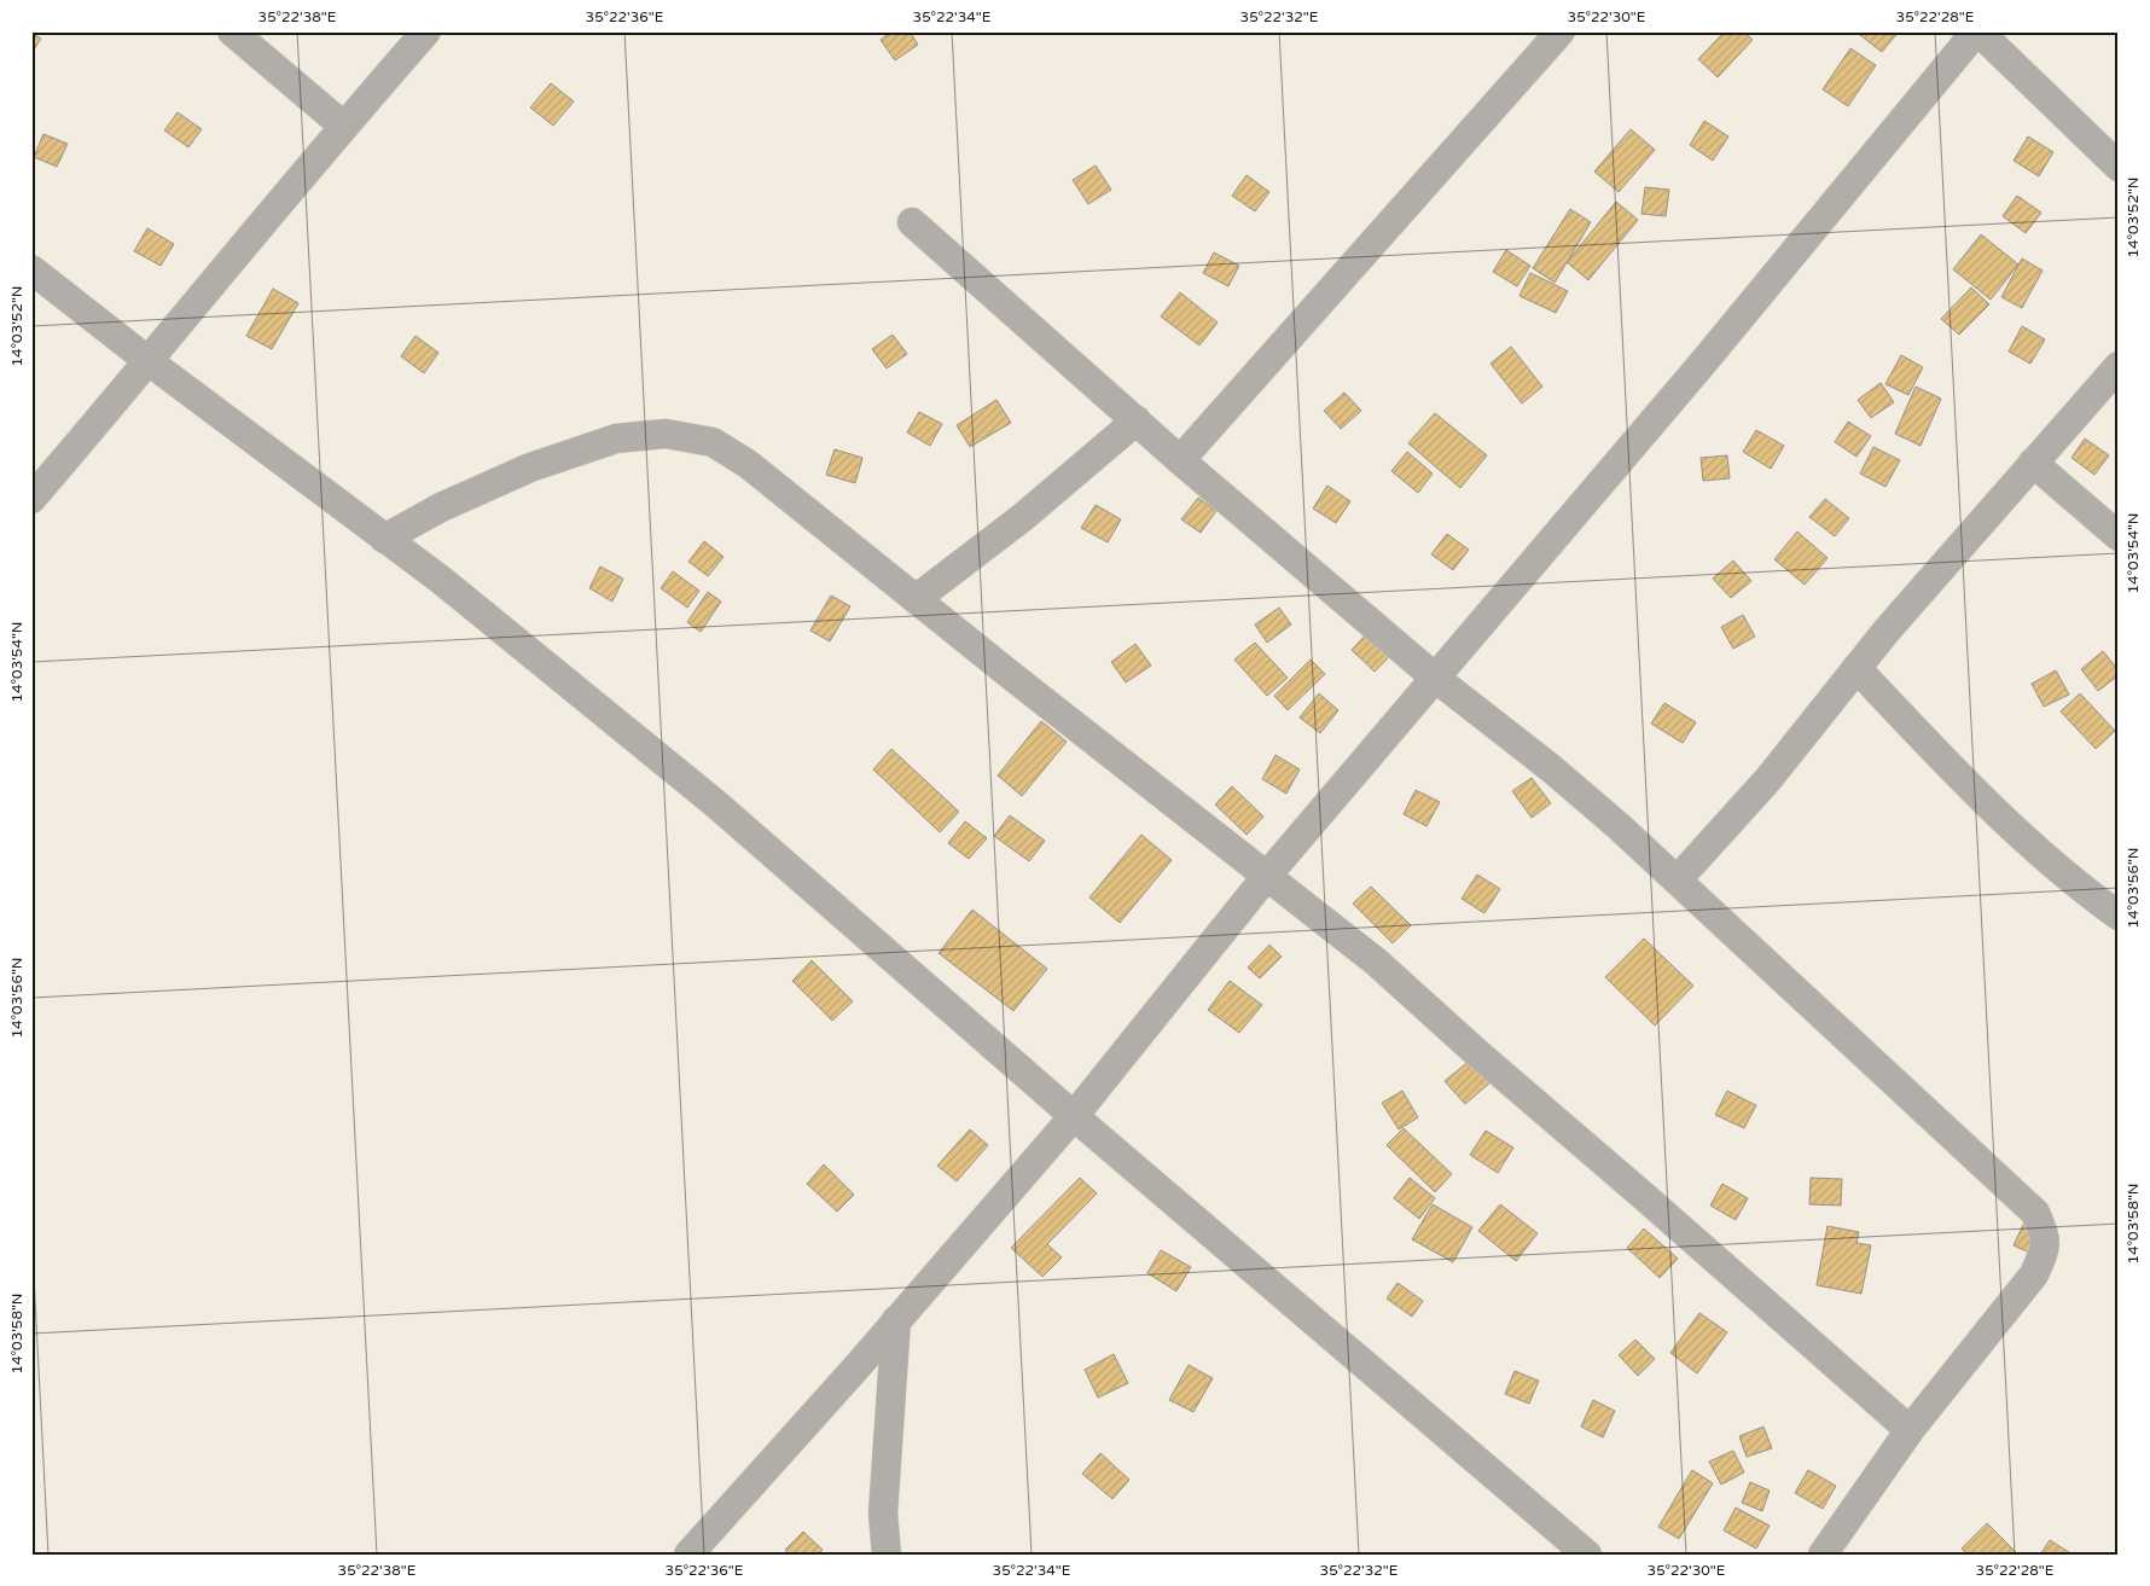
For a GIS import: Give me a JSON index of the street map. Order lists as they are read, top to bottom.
{
  "coordinates": [
    "35°22'38\"E",
    "35°22'36\"E",
    "35°22'34\"E",
    "35°22'32\"E",
    "35°22'30\"E",
    "35°22'28\"E",
    "14°03'52\"N",
    "14°03'54\"N",
    "14°03'56\"N",
    "14°03'58\"N"
  ]
}
